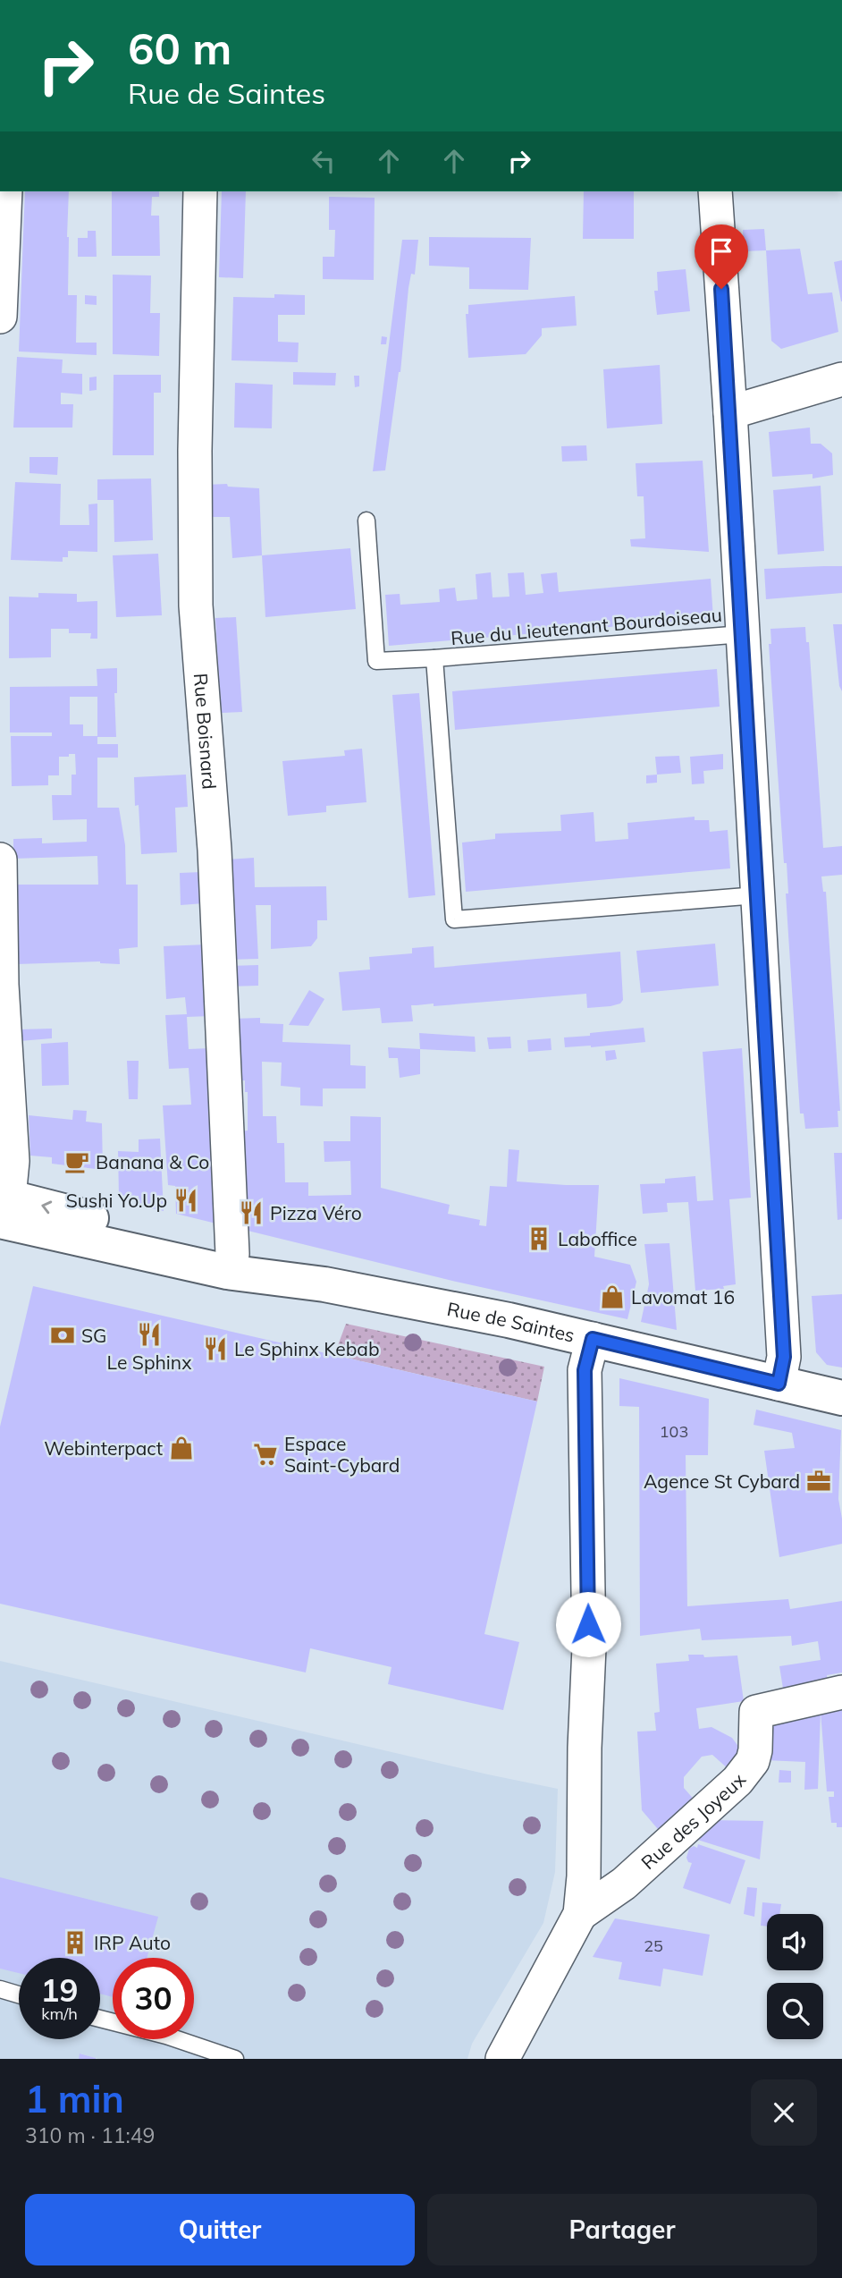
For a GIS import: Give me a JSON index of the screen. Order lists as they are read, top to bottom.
{
  "streets": {
    "main road": ["Rue de Saintes"],
    "street": ["Rue Boisnard", "Rue des Joyeux"],
    "lane": ["Rue du Lieutenant Bourdoiseau"]
  },
  "crossings": [
    ["Rue Boisnard", "Rue de Saintes"]
  ],
  "places": {
    "cafe": ["Banana & Co"],
    "restaurant": [
      "Sushi Yo.Up",
      "Pizza Véro",
      "Le Sphinx",
      "Le Sphinx Kebab"
    ],
    "building": ["Laboffice", "IRP Auto"],
    "shop": ["Lavomat 16", "Webinterpact"],
    "bank": ["SG"],
    "supermarket": ["Espace Saint-Cybard"],
    "office": ["Agence St Cybard"]
  },
  "house_numbers": ["103", "25"],
  "page": {
    "turn": ["60 m", "Rue de Saintes"],
    "speed": "19 km/h",
    "limit": "30",
    "heading": ["1 min", "310 m · 11:49"],
    "buttons": ["Quitter", "Partager"]
  }
}
